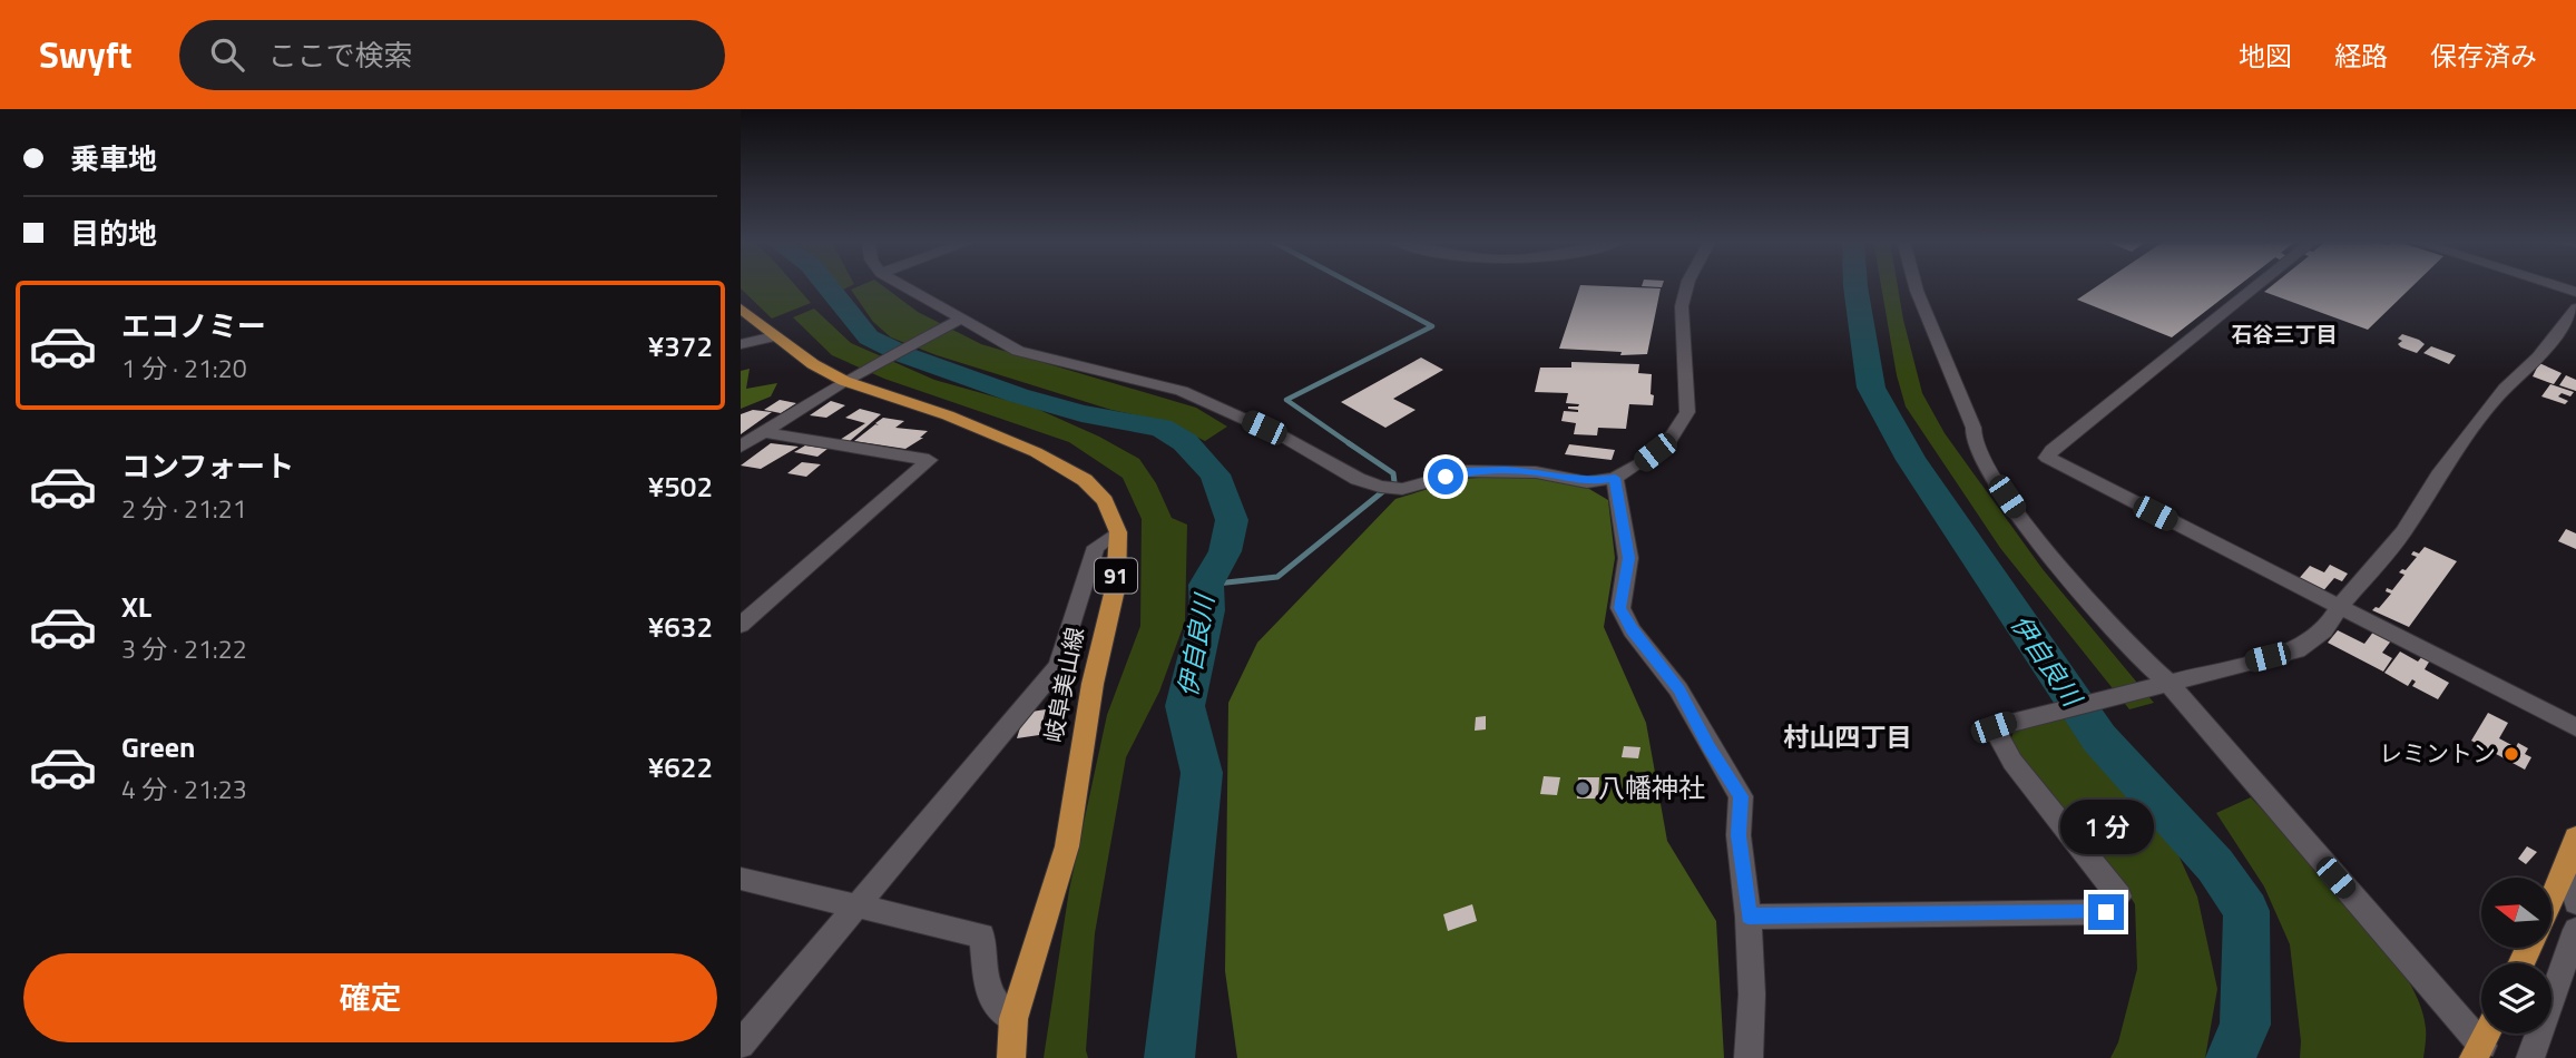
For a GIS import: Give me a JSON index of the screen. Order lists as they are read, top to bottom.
{
  "streets": {
    "main road": ["91", "岐阜美山線"]
  },
  "districts": ["石谷三丁目", "村山四丁目"],
  "water": ["伊自良川"],
  "places": ["レミントン", "八幡神社"],
  "north": "left",
  "page": {
    "header": "Swyft",
    "search": "ここで検索",
    "nav": ["地図", "経路", "保存済み"],
    "banner": ["乗車地", "目的地"],
    "list": [
      {
        "name": "エコノミー",
        "note": "1 分 · 21:20",
        "value": "¥372"
      },
      {
        "name": "コンフォート",
        "note": "2 分 · 21:21",
        "value": "¥502"
      },
      {
        "name": "XL",
        "note": "3 分 · 21:22",
        "value": "¥632"
      },
      {
        "name": "Green",
        "note": "4 分 · 21:23",
        "value": "¥622"
      }
    ],
    "bubble": "1 分",
    "buttons": "確定"
  }
}
